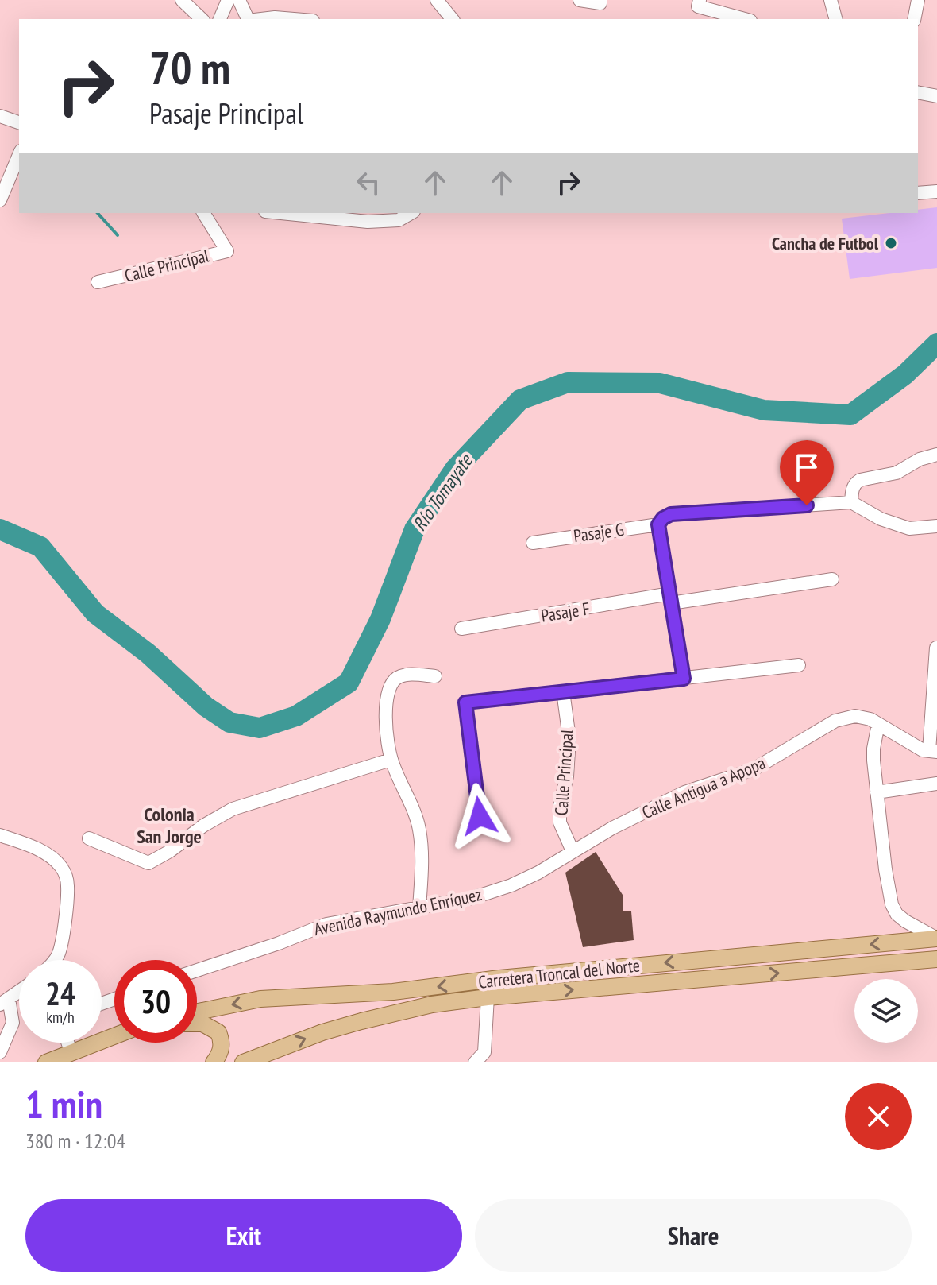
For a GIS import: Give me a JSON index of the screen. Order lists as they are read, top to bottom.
{
  "streets": {
    "main road": ["Carretera Troncal del Norte"],
    "street": [
      "Calle Principal",
      "Pasaje G",
      "Pasaje F",
      "Calle Antigua a Apopa",
      "Avenida Raymundo Enríquez"
    ]
  },
  "crossings": [
    ["Calle Principal", "Calle Antigua a Apopa"],
    ["Calle Principal", "Avenida Raymundo Enríquez"],
    ["Calle Antigua a Apopa", "Avenida Raymundo Enríquez"]
  ],
  "districts": ["Colonia San Jorge"],
  "water": ["Río Tomayate"],
  "places": ["Cancha de Futbol"],
  "page": {
    "turn": ["70 m", "Pasaje Principal"],
    "speed": "24 km/h",
    "limit": "30",
    "heading": ["1 min", "380 m · 12:04"],
    "buttons": ["Exit", "Share"]
  }
}
